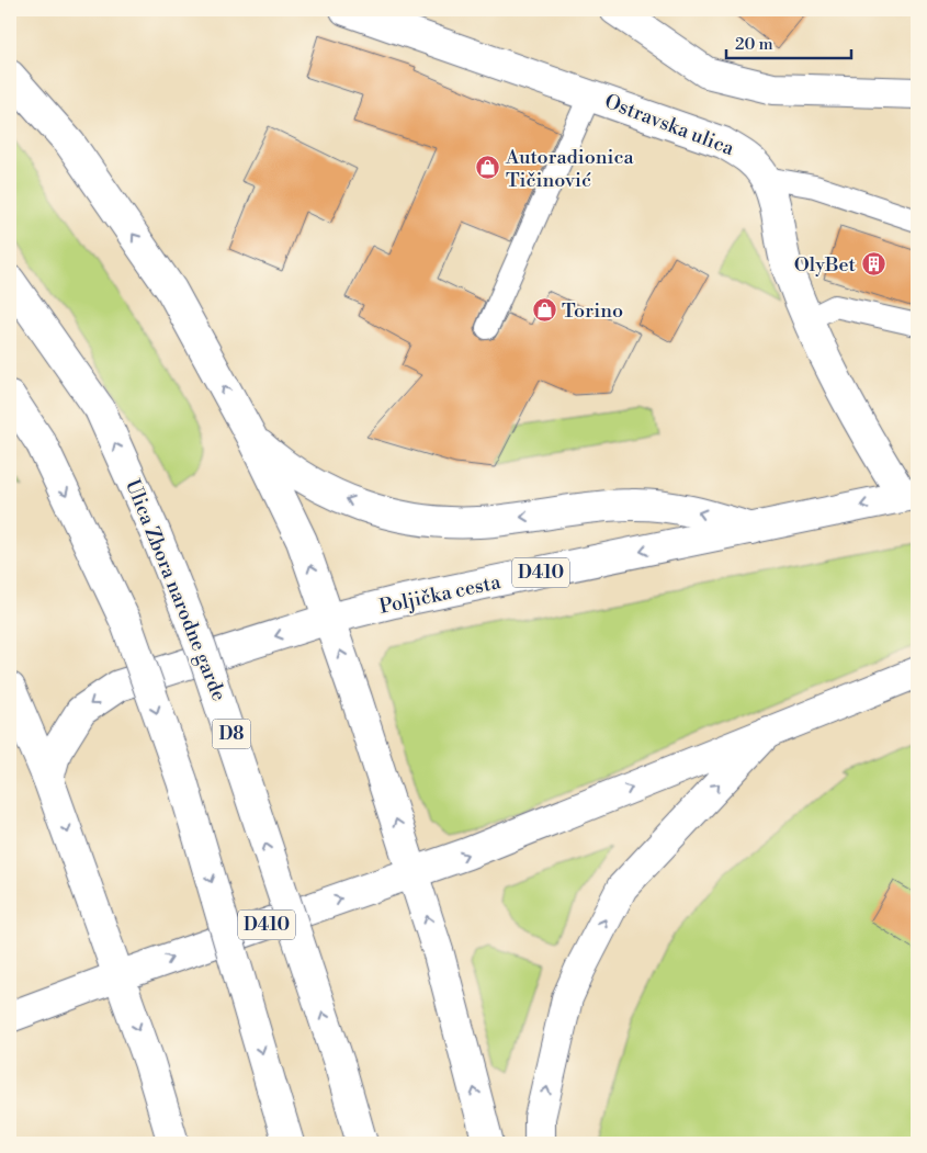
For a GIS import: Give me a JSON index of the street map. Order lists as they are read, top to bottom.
{
  "streets": {
    "main road": [
      "Ostravska ulica",
      "D410",
      "Ulica Zbora narodne garde",
      "Poljička cesta",
      "D8"
    ]
  },
  "crossings": [
    ["Ostravska ulica", "Poljička cesta"]
  ],
  "places": {
    "shop": ["Autoradionica Tičinović", "Torino"],
    "building": ["OlyBet"]
  },
  "scale_bar": "20 m"
}
